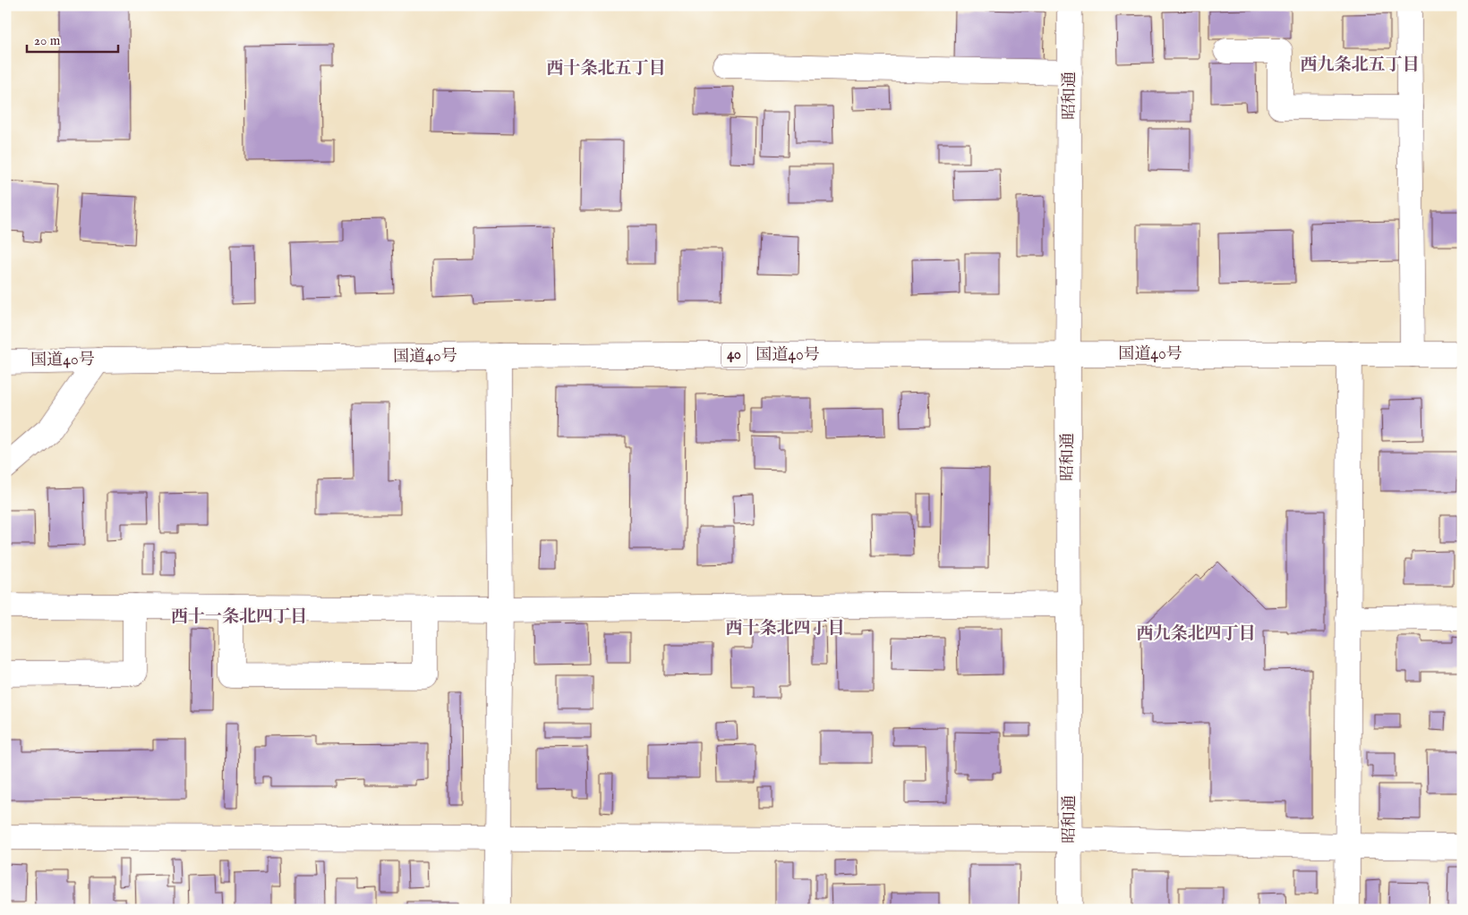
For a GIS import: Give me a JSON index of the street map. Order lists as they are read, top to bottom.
{
  "streets": {
    "main road": ["昭和通", "国道40号", "40"]
  },
  "crossings": [
    ["昭和通", "国道40号"]
  ],
  "districts": [
    "西九条北五丁目",
    "西十条北五丁目",
    "西十一条北四丁目",
    "西十条北四丁目",
    "西九条北四丁目"
  ],
  "scale_bar": "20 m"
}
